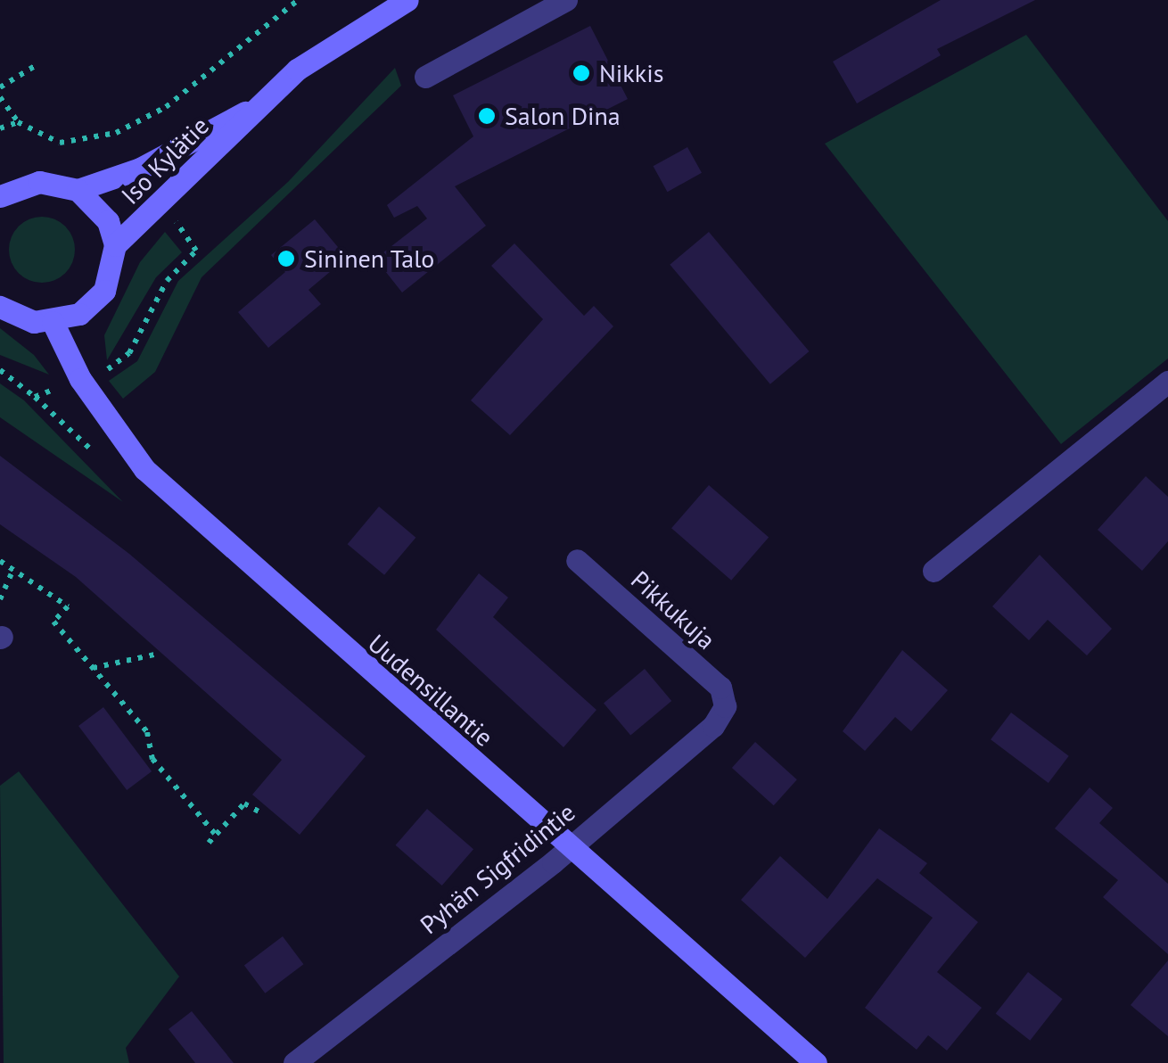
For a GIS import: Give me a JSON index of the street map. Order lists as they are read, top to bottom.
{
  "streets": {
    "street": [
      "Iso Kylätie",
      "Pikkukuja",
      "Uudensillantie",
      "Pyhän Sigfridintie"
    ]
  },
  "crossings": [
    ["Pikkukuja", "Pyhän Sigfridintie"],
    ["Uudensillantie", "Pyhän Sigfridintie"]
  ],
  "places": ["Nikkis", "Salon Dina", "Sininen Talo"]
}
